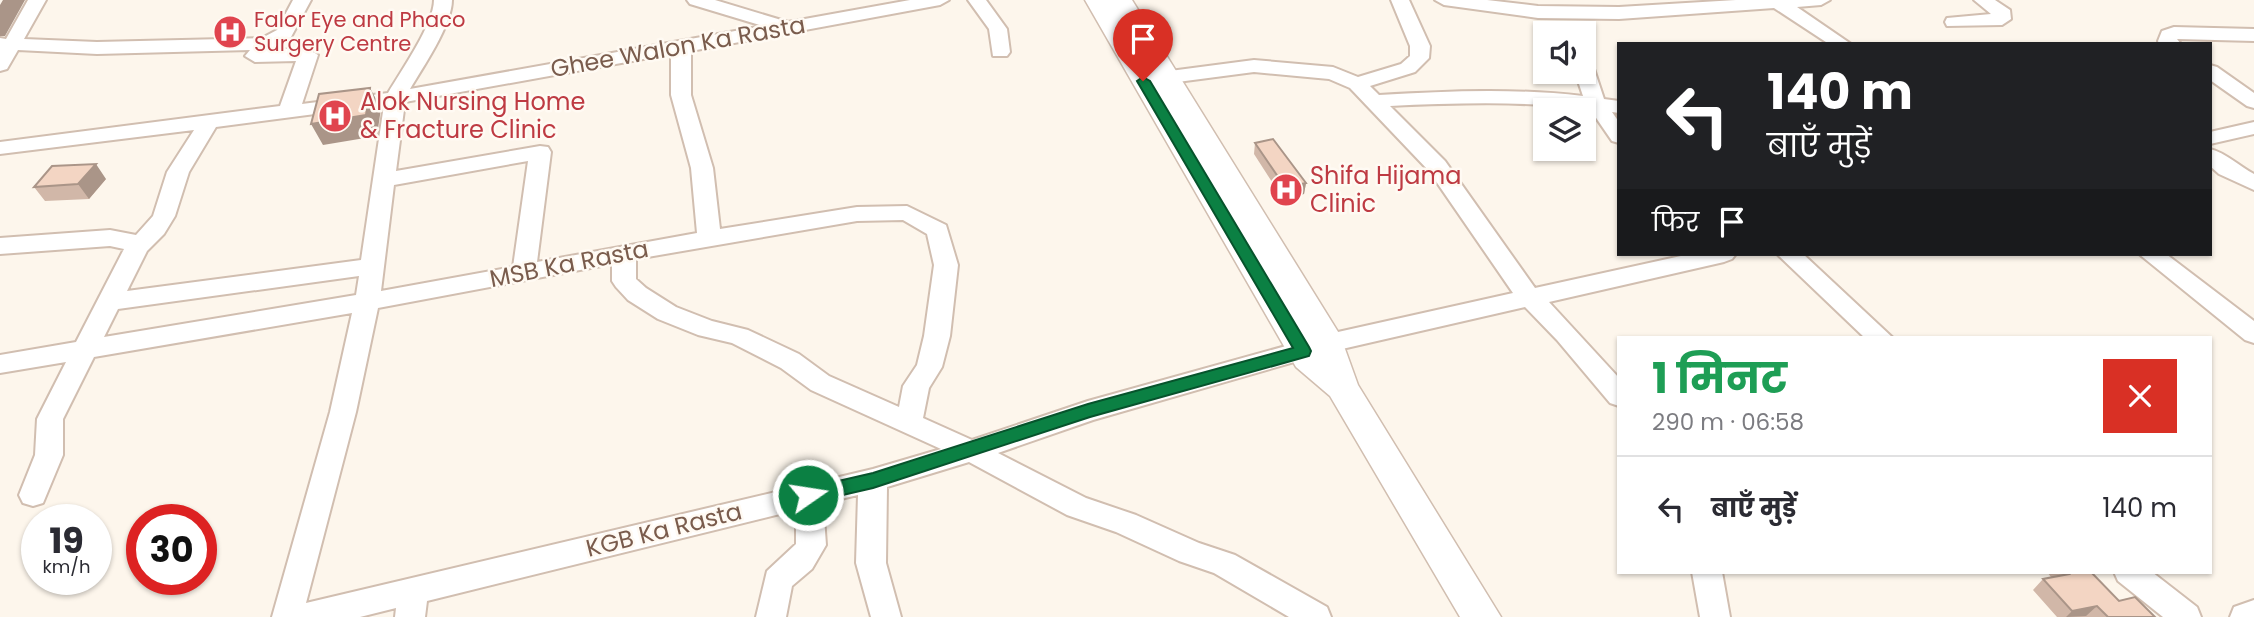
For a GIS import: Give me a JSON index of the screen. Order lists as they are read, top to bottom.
{
  "streets": {
    "street": ["Ghee Walon Ka Rasta", "MSB Ka Rasta", "KGB Ka Rasta"]
  },
  "places": {
    "hospital": ["Falor Eye and Phaco Surgery Centre", "Alok Nursing Home & Fracture Clinic", "Shifa Hijama Clinic"]
  },
  "page": {
    "turn": ["140 m", "बाएँ मुड़ें"],
    "then": "फिर",
    "heading": ["1 मिनट", "290 m · 06:58"],
    "list": [
      {
        "name": "बाएँ मुड़ें",
        "value": "140 m"
      }
    ],
    "speed": "19 km/h",
    "limit": "30"
  }
}
